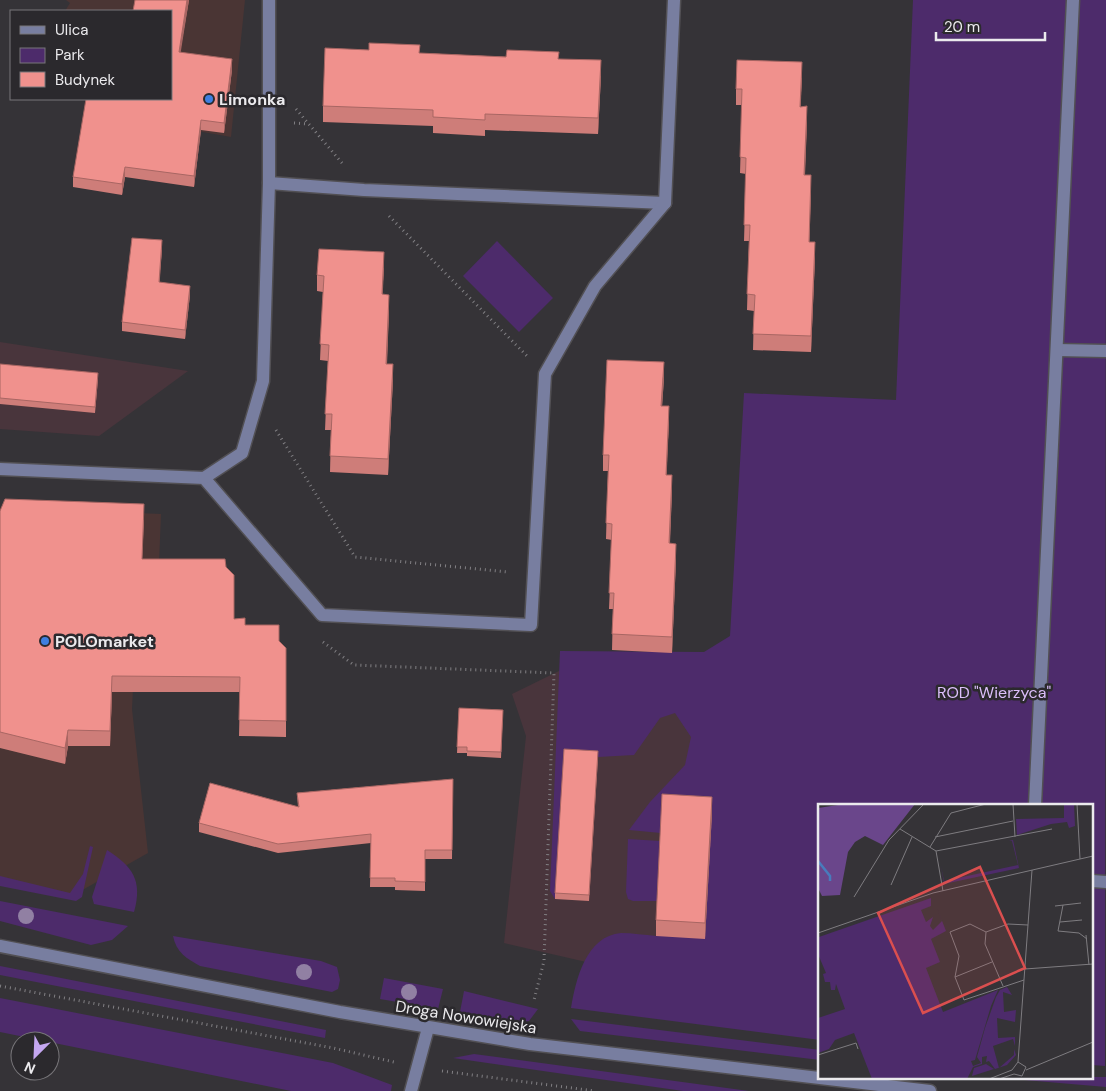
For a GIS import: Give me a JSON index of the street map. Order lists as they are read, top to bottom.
{
  "streets": {
    "street": ["Droga Nowowiejska"]
  },
  "parks": ["ROD \"Wierzyca\""],
  "places": ["Limonka", "POLOmarket"],
  "legend": ["Ulica", "Park", "Budynek"],
  "scale_bar": "20 m",
  "north": "bottom left"
}
